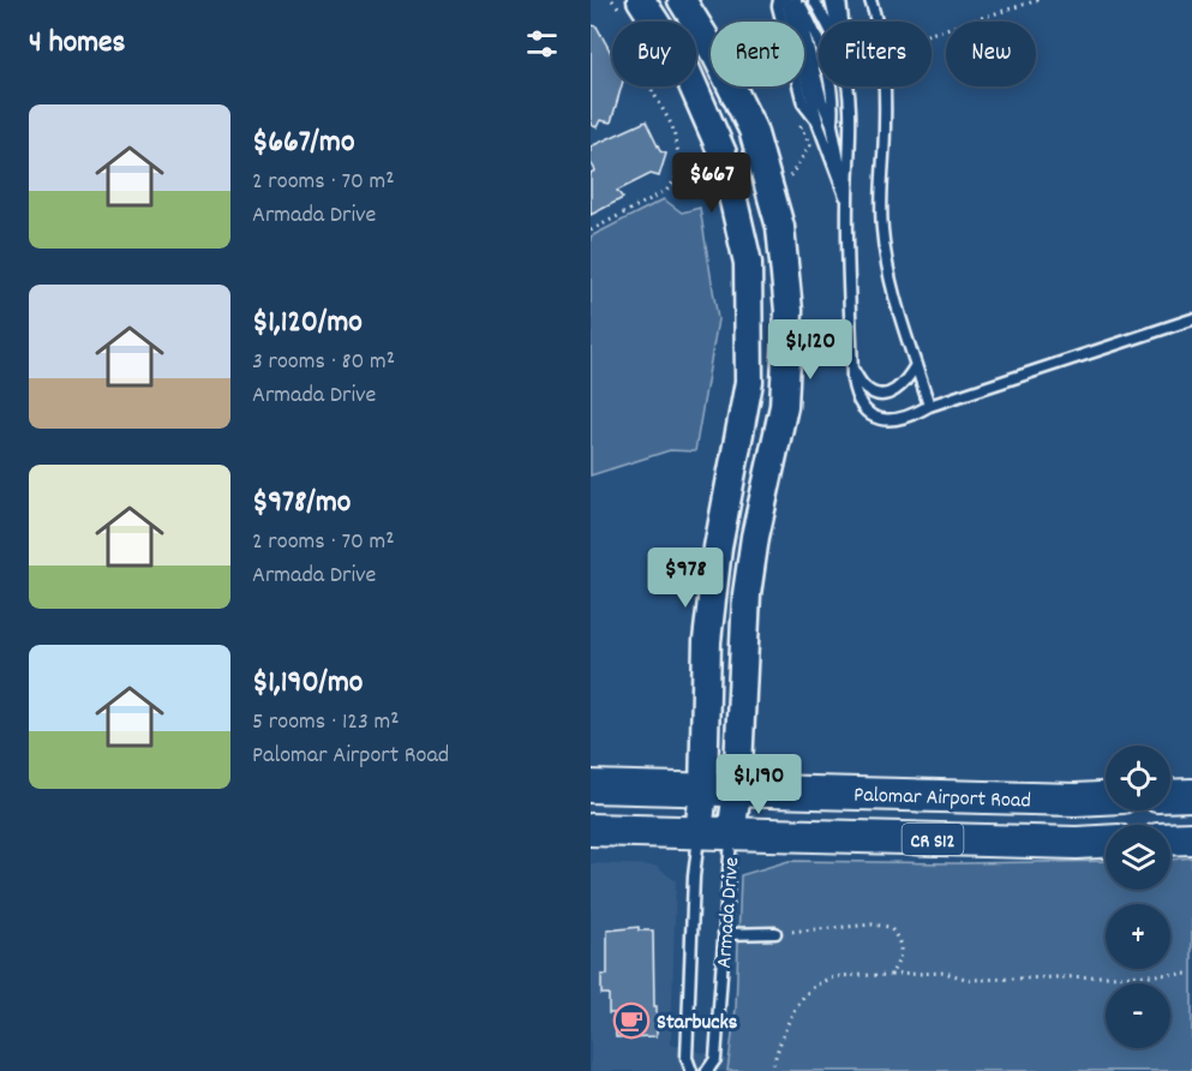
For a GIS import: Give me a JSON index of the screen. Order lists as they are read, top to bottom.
{
  "streets": {
    "main road": ["Palomar Airport Road", "CR S12", "Armada Drive"]
  },
  "crossings": [
    ["Palomar Airport Road", "Armada Drive"]
  ],
  "places": {
    "cafe": ["Starbucks"]
  },
  "page": {
    "heading": "4 homes",
    "chip": [
      "Buy",
      "Rent",
      "Filters",
      "New"
    ],
    "list": [
      {
        "name": "$667/mo",
        "note": "2 rooms · 70 m² · Armada Drive"
      },
      {
        "name": "$1,120/mo",
        "note": "3 rooms · 80 m² · Armada Drive"
      },
      {
        "name": "$978/mo",
        "note": "2 rooms · 70 m² · Armada Drive"
      },
      {
        "name": "$1,190/mo",
        "note": "5 rooms · 123 m² · Palomar Airport Road"
      }
    ],
    "price": [
      "$667",
      "$1,120",
      "$978",
      "$1,190"
    ],
    "map_buttons": ["+", "−"]
  }
}
